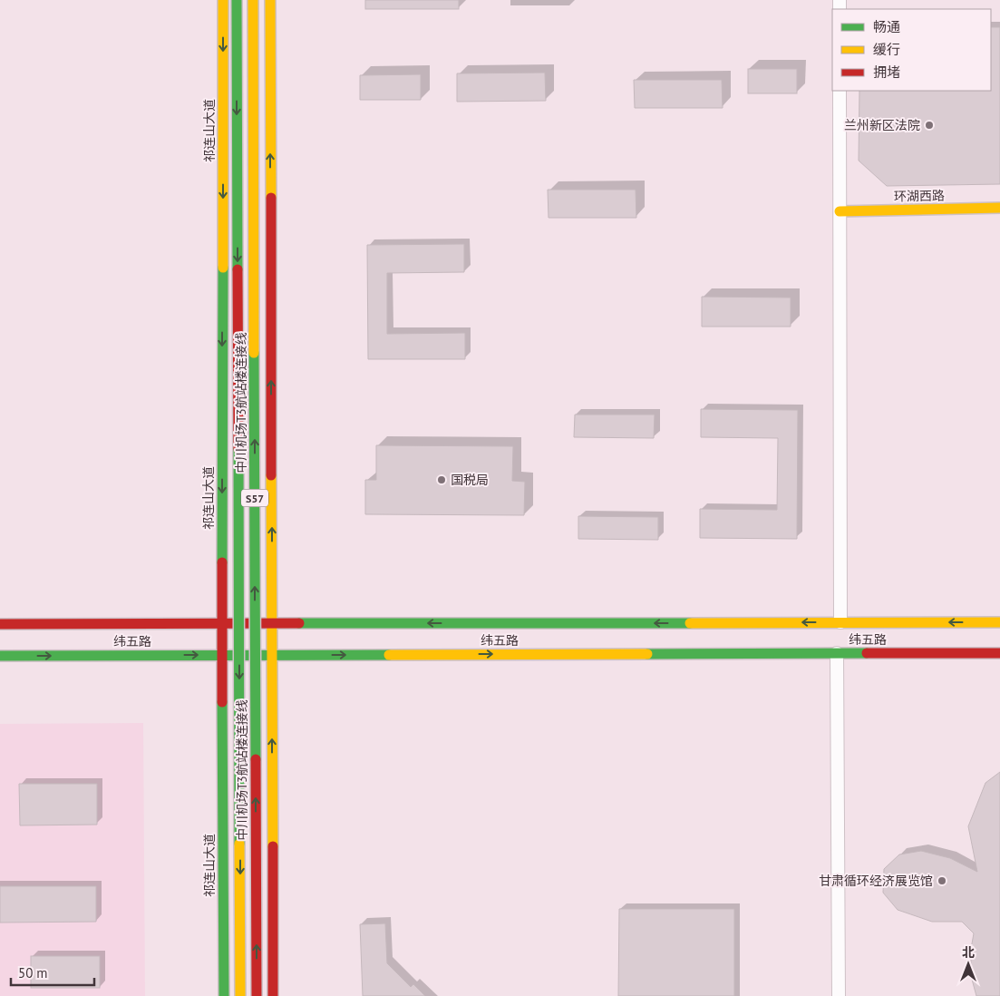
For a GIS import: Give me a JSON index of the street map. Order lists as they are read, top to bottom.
{
  "streets": {
    "main road": [
      "祁连山大道",
      "环湖西路",
      "中川机场T3航站楼连接线",
      "S57",
      "纬五路"
    ]
  },
  "crossings": [
    ["祁连山大道", "纬五路"]
  ],
  "places": ["兰州新区法院", "国税局", "甘肃循环经济展览馆"],
  "legend": ["畅通", "缓行", "拥堵"],
  "scale_bar": "50 m",
  "north": "top"
}
